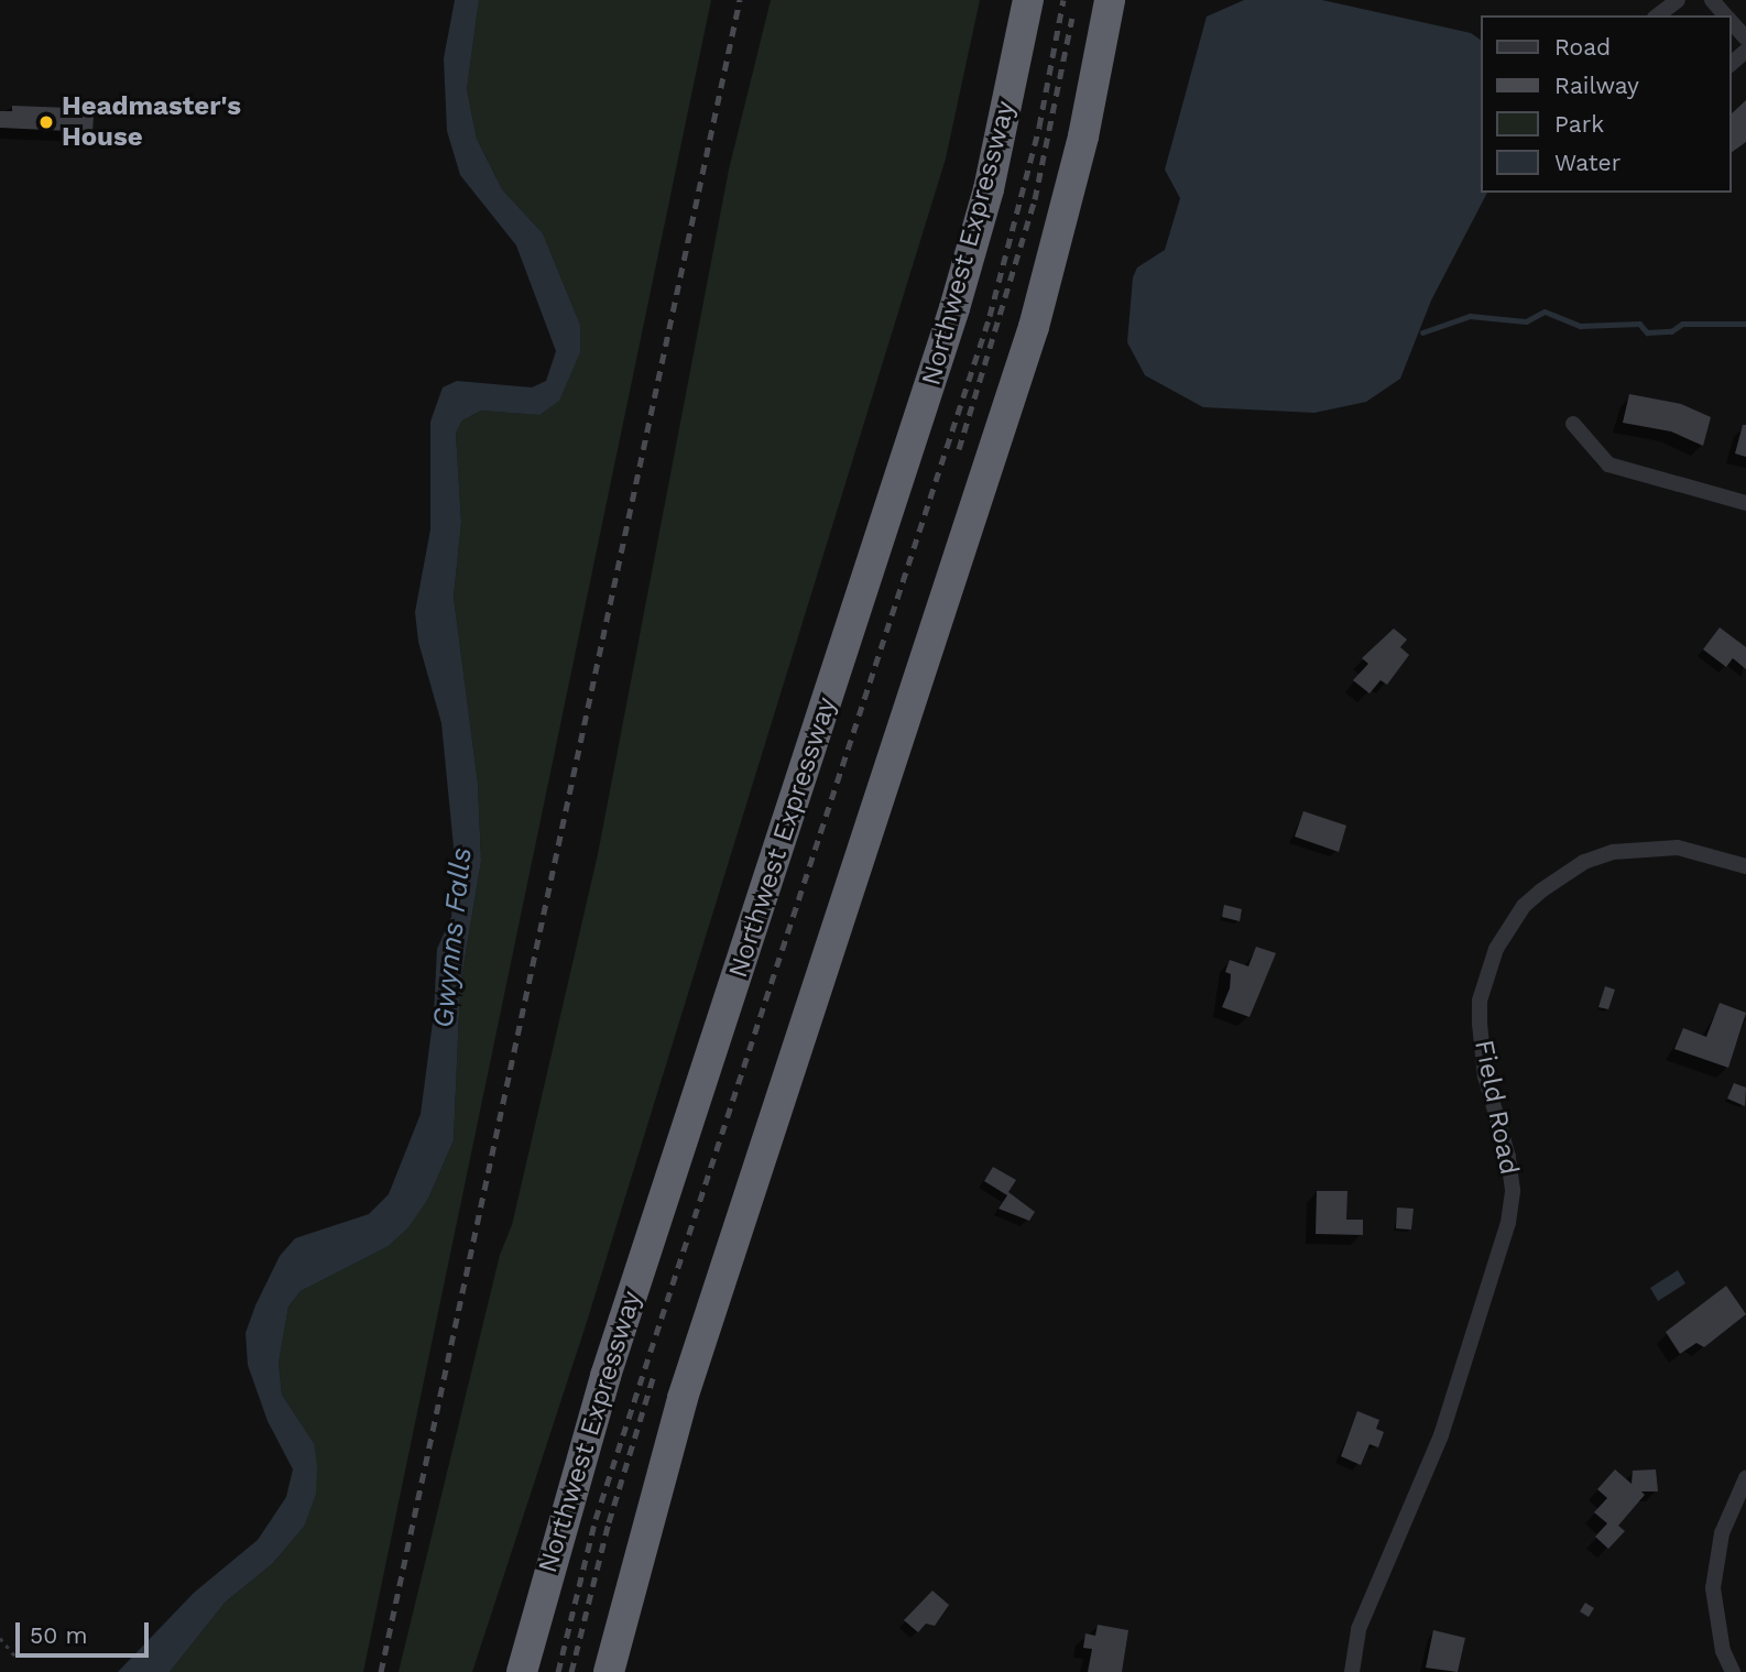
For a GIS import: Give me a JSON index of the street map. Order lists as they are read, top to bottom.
{
  "streets": {
    "highway": ["Northwest Expressway"],
    "street": ["Field Road"]
  },
  "water": ["Gwynns Falls"],
  "places": ["Headmaster's House"],
  "legend": [
    "Road",
    "Railway",
    "Park",
    "Water"
  ],
  "scale_bar": "50 m"
}
